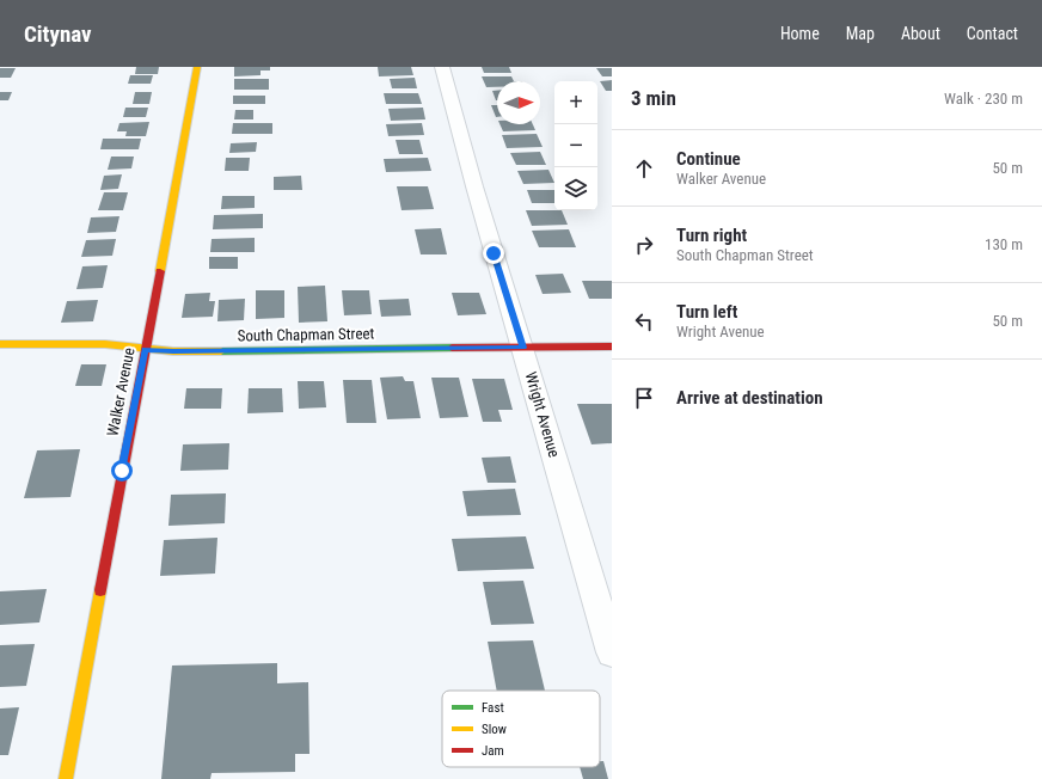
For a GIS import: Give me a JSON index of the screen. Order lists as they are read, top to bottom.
{
  "streets": {
    "street": ["South Chapman Street", "Walker Avenue", "Wright Avenue"]
  },
  "crossings": [
    ["South Chapman Street", "Walker Avenue"],
    ["South Chapman Street", "Wright Avenue"]
  ],
  "legend": ["Fast", "Slow", "Jam"],
  "north": "right",
  "page": {
    "header": "Citynav",
    "nav": [
      "Home",
      "Map",
      "About",
      "Contact"
    ],
    "heading": ["3 min", "Walk · 230 m"],
    "map_buttons": ["+", "−"],
    "list": [
      ["Continue", "Walker Avenue", "50 m"],
      ["Turn right", "South Chapman Street", "130 m"],
      ["Turn left", "Wright Avenue", "50 m"],
      "Arrive at destination"
    ]
  }
}
